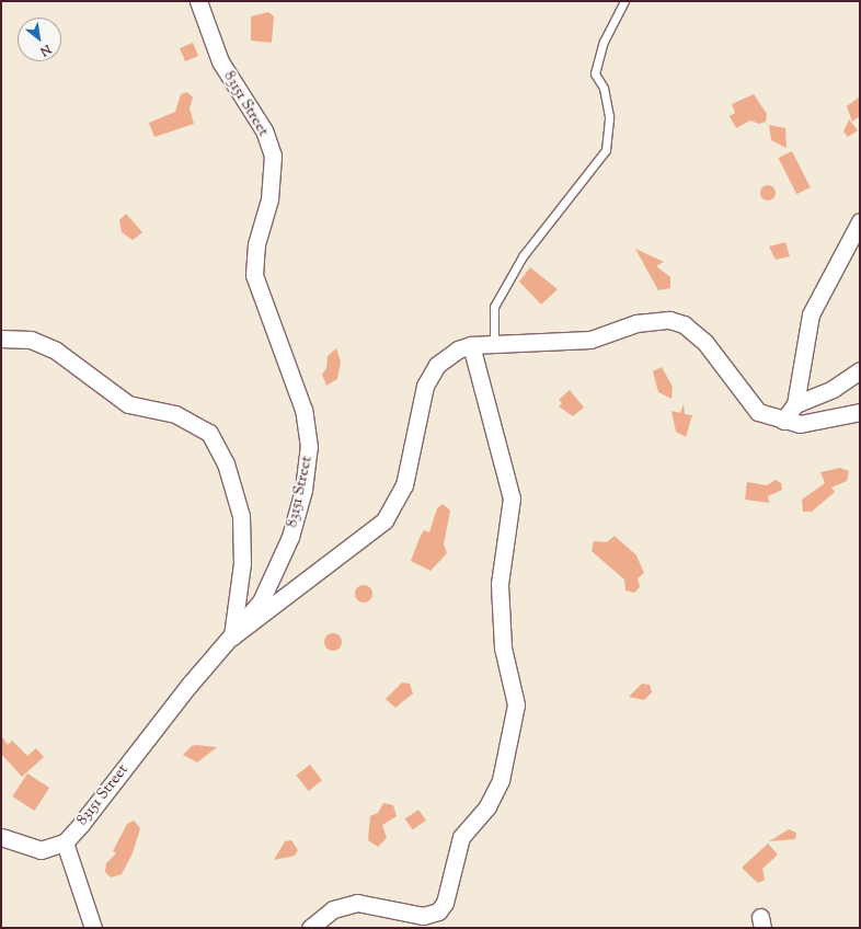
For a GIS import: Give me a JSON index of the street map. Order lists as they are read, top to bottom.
{
  "streets": {
    "street": ["83151 Street"]
  },
  "north": "bottom right"
}
